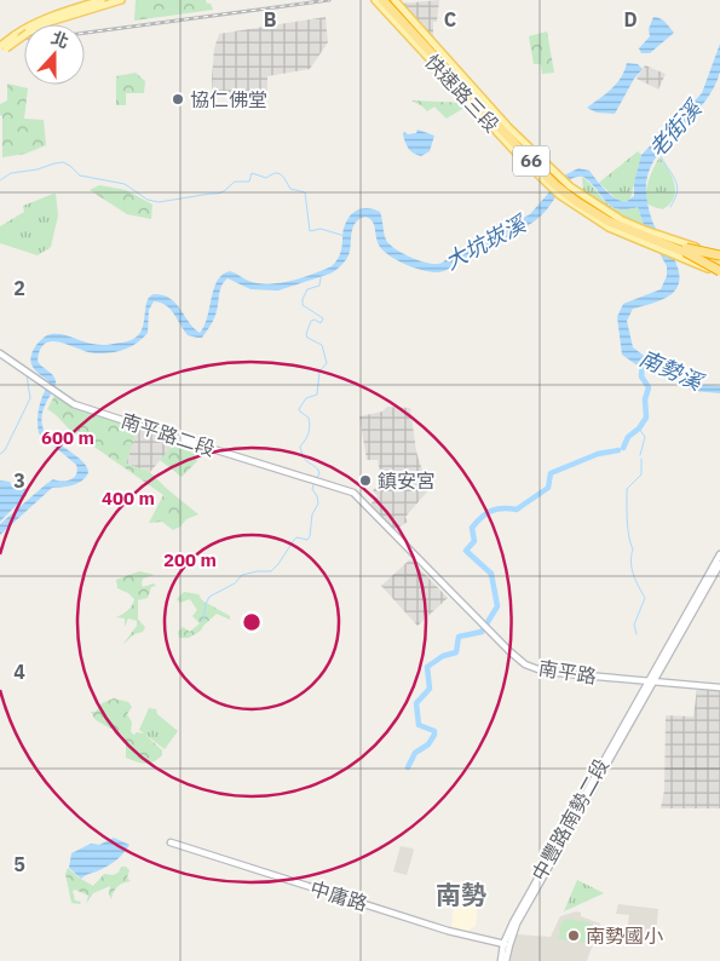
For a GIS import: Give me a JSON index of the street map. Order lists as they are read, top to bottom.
{
  "streets": {
    "highway": ["66"],
    "main road": ["快速路三段"],
    "street": [
      "南平路二段",
      "南平路",
      "中豐路南勢二段",
      "中庸路"
    ]
  },
  "crossings": [
    ["快速路三段", "66"],
    ["南平路二段", "南平路"],
    ["南平路", "中豐路南勢二段"],
    ["中豐路南勢二段", "中庸路"]
  ],
  "districts": ["南勢"],
  "water": ["老街溪", "大坑崁溪", "南勢溪"],
  "places": ["協仁佛堂", "鎮安宮", "南勢國小"],
  "north": "top",
  "grid": {
    "columns": ["B", "C", "D"],
    "rows": [
      "2",
      "3",
      "4",
      "5"
    ]
  },
  "rings": ["600 m", "400 m", "200 m"]
}
